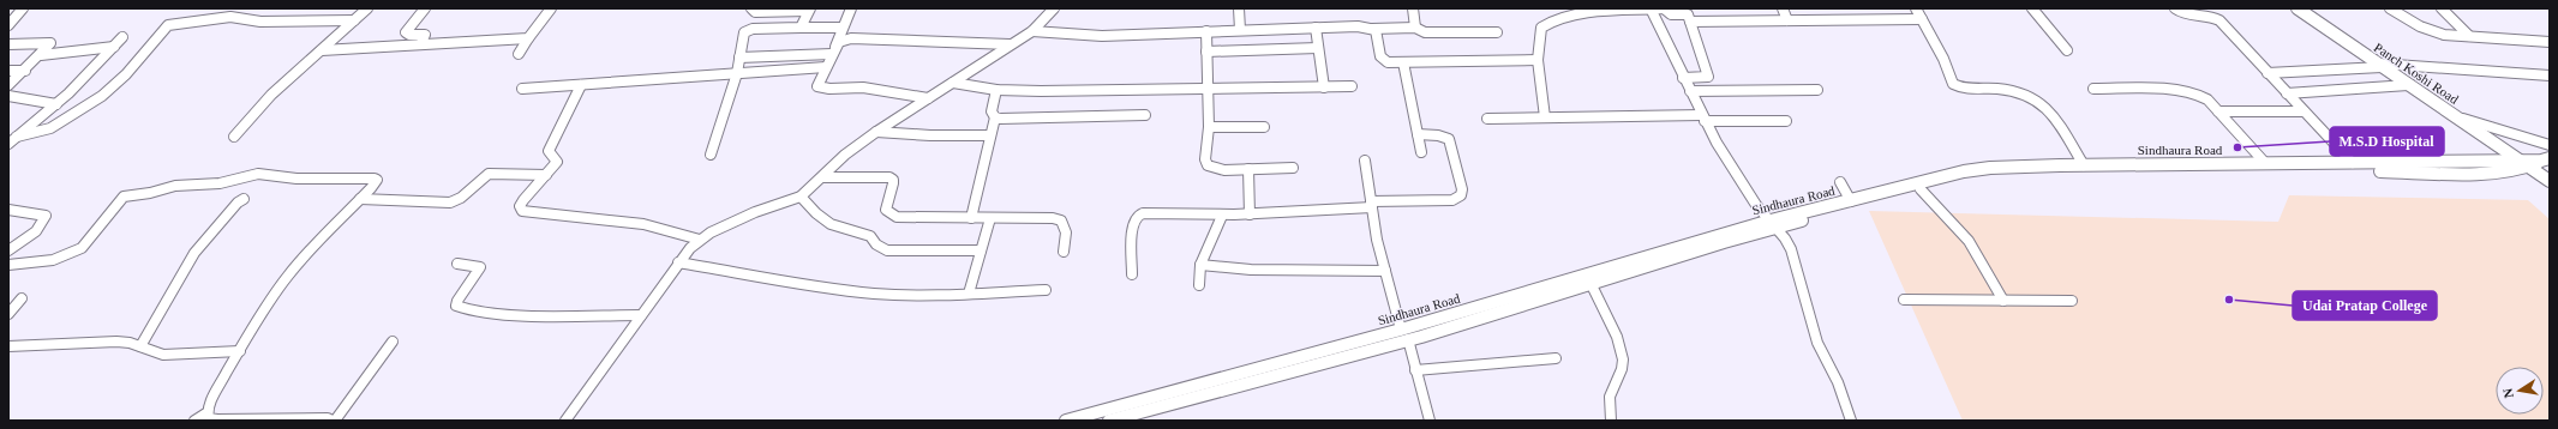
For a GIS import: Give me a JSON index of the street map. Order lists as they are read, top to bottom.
{
  "streets": {
    "street": ["Panch Koshi Road", "Sindhaura Road"]
  },
  "crossings": [
    ["Panch Koshi Road", "Sindhaura Road"]
  ],
  "places": ["M.S.D Hospital", "Udai Pratap College"],
  "north": "left"
}
